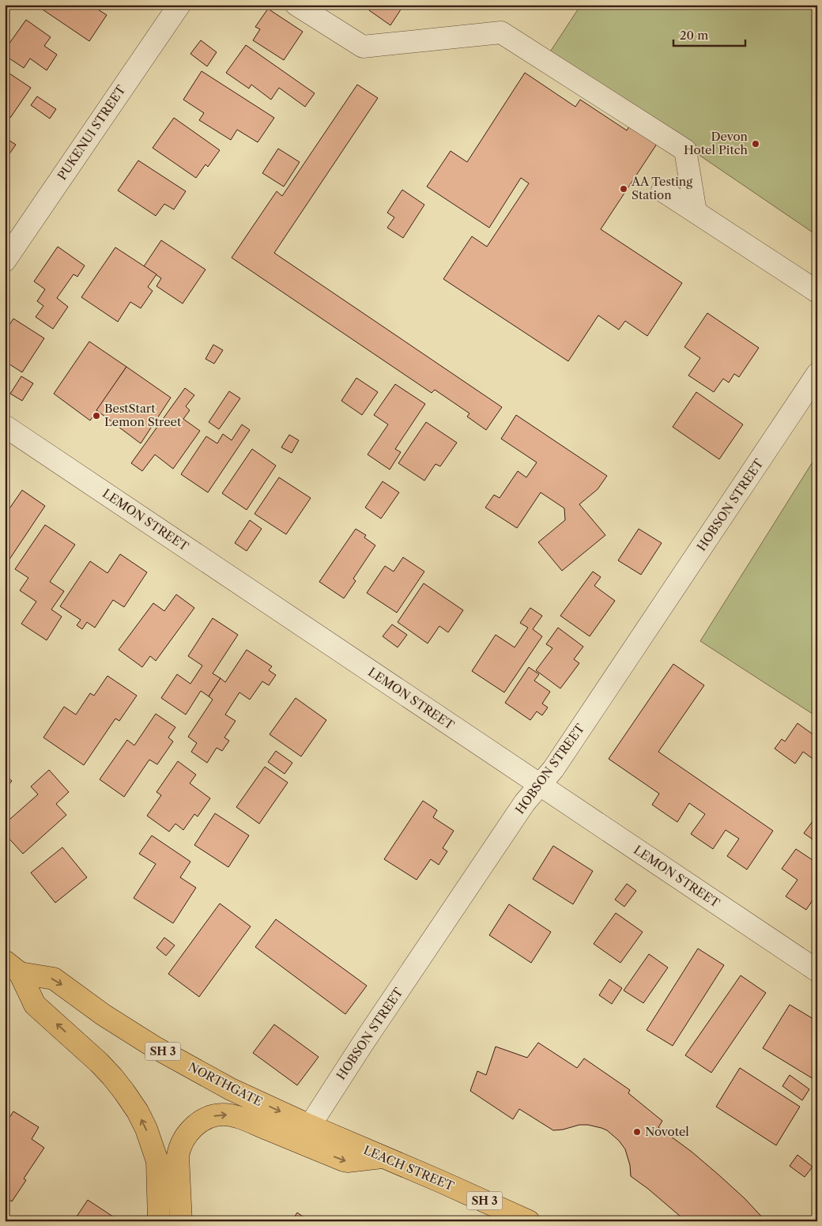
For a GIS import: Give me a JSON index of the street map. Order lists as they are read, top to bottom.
{
  "streets": {
    "highway": ["SH 3", "NORTHGATE", "LEACH STREET"],
    "street": ["PUKENUI STREET", "HOBSON STREET", "LEMON STREET"]
  },
  "crossings": [
    ["HOBSON STREET", "LEMON STREET"],
    ["HOBSON STREET", "NORTHGATE"],
    ["HOBSON STREET", "LEACH STREET"],
    ["NORTHGATE", "LEACH STREET"]
  ],
  "places": [
    "Devon Hotel Pitch",
    "AA Testing Station",
    "BestStart Lemon Street",
    "Novotel"
  ],
  "scale_bar": "20 m"
}
